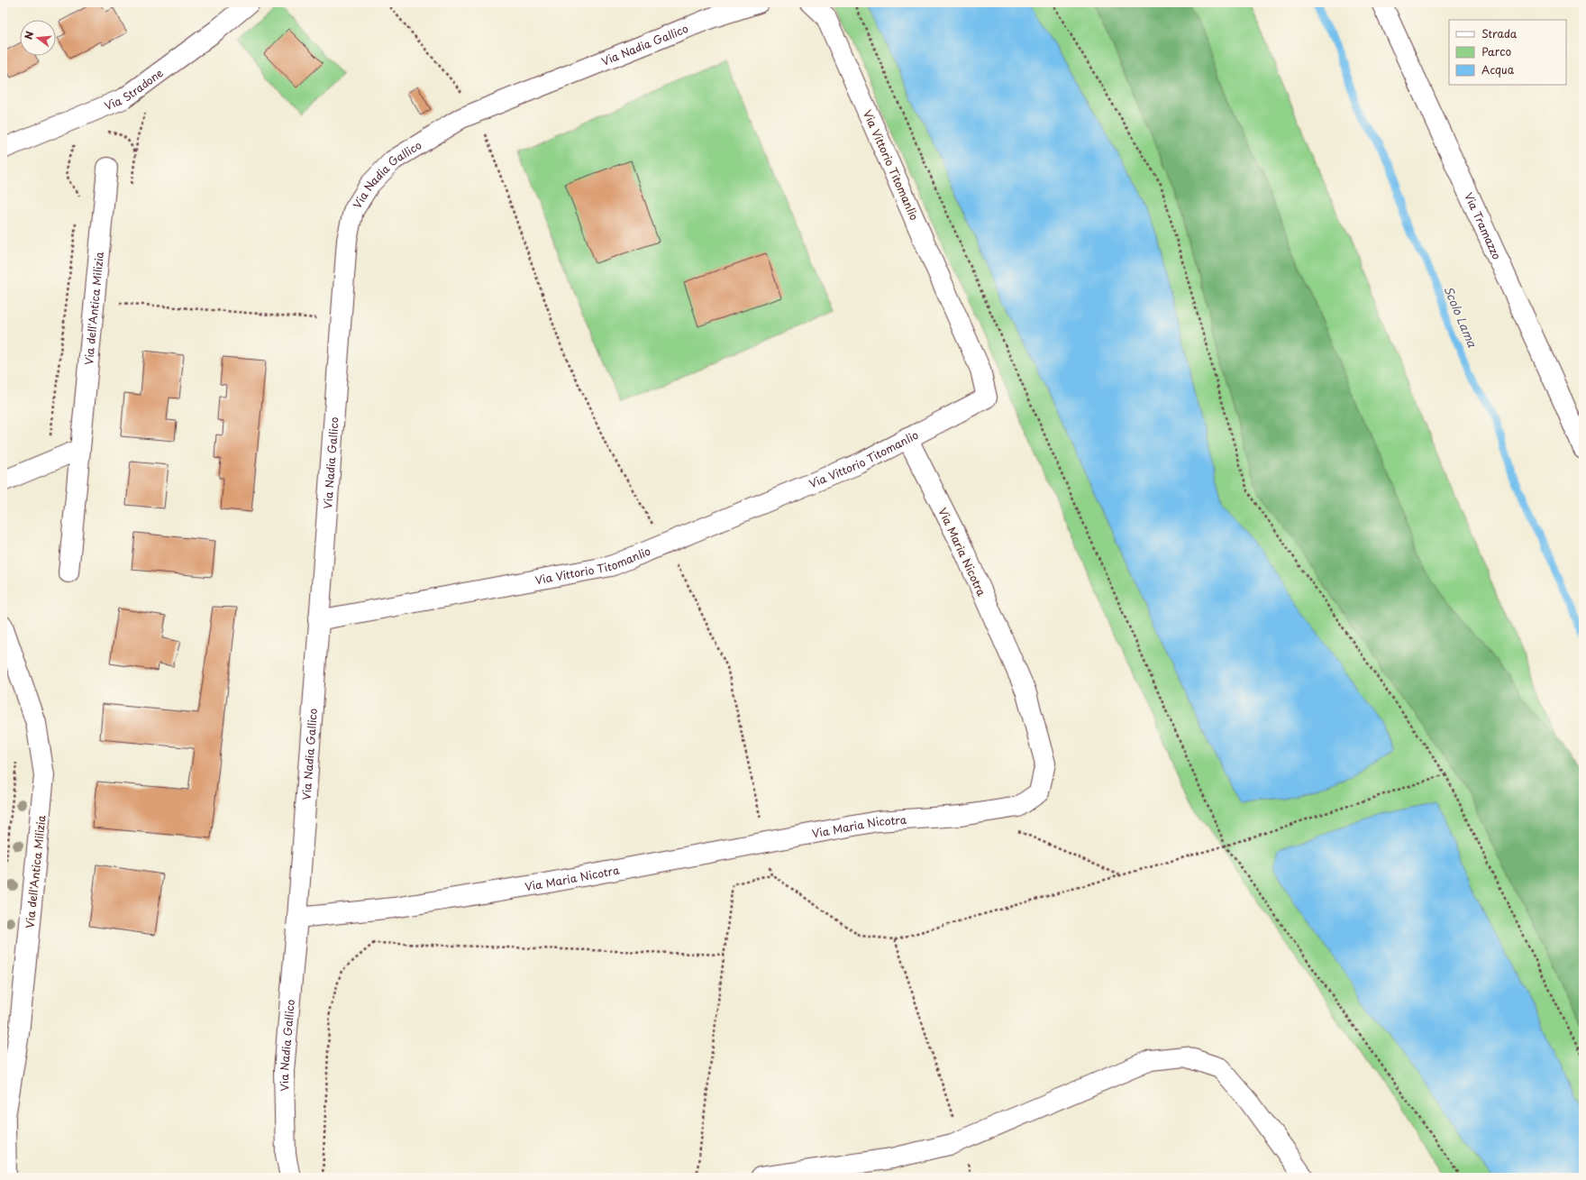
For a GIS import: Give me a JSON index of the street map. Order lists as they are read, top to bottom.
{
  "streets": {
    "street": [
      "Via Nadia Gallico",
      "Via Stradone",
      "Via Vittorio Titomanlio",
      "Via Tramazzo",
      "Via dell'Antica Milizia",
      "Via Maria Nicotra"
    ]
  },
  "crossings": [
    ["Via Nadia Gallico", "Via Vittorio Titomanlio"],
    ["Via Nadia Gallico", "Via Maria Nicotra"],
    ["Via Vittorio Titomanlio", "Via Maria Nicotra"]
  ],
  "water": ["Scolo Lama"],
  "legend": ["Strada", "Parco", "Acqua"],
  "north": "left"
}
